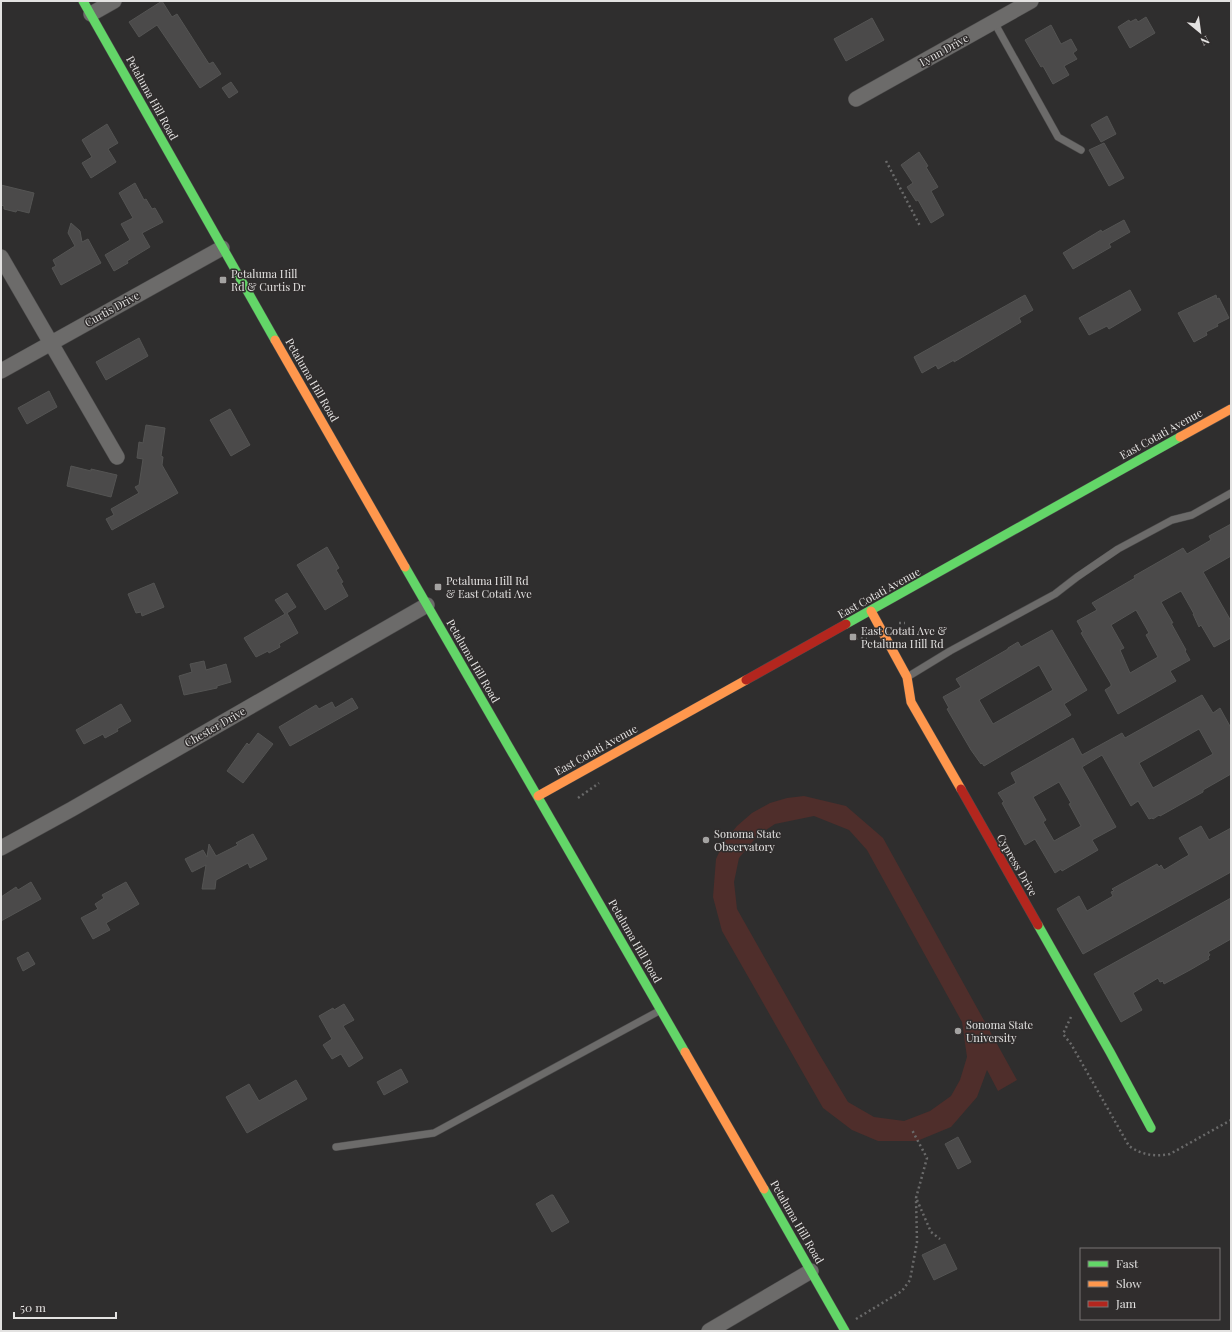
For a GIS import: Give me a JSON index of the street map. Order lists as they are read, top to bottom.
{
  "streets": {
    "main road": ["Petaluma Hill Road", "East Cotati Avenue", "Cypress Drive"],
    "street": ["Lynn Drive", "Curtis Drive", "Chester Drive"]
  },
  "crossings": [
    ["Petaluma Hill Road", "Curtis Drive"],
    ["Petaluma Hill Road", "East Cotati Avenue"],
    ["Petaluma Hill Road", "Chester Drive"],
    ["East Cotati Avenue", "Cypress Drive"]
  ],
  "places": {
    "transit": ["Petaluma Hill Rd & Curtis Dr", "Petaluma Hill Rd & East Cotati Ave", "East Cotati Ave & Petaluma Hill Rd"],
    "other": ["Sonoma State Observatory", "Sonoma State University"]
  },
  "legend": ["Fast", "Slow", "Jam"],
  "scale_bar": "50 m",
  "north": "bottom right"
}
